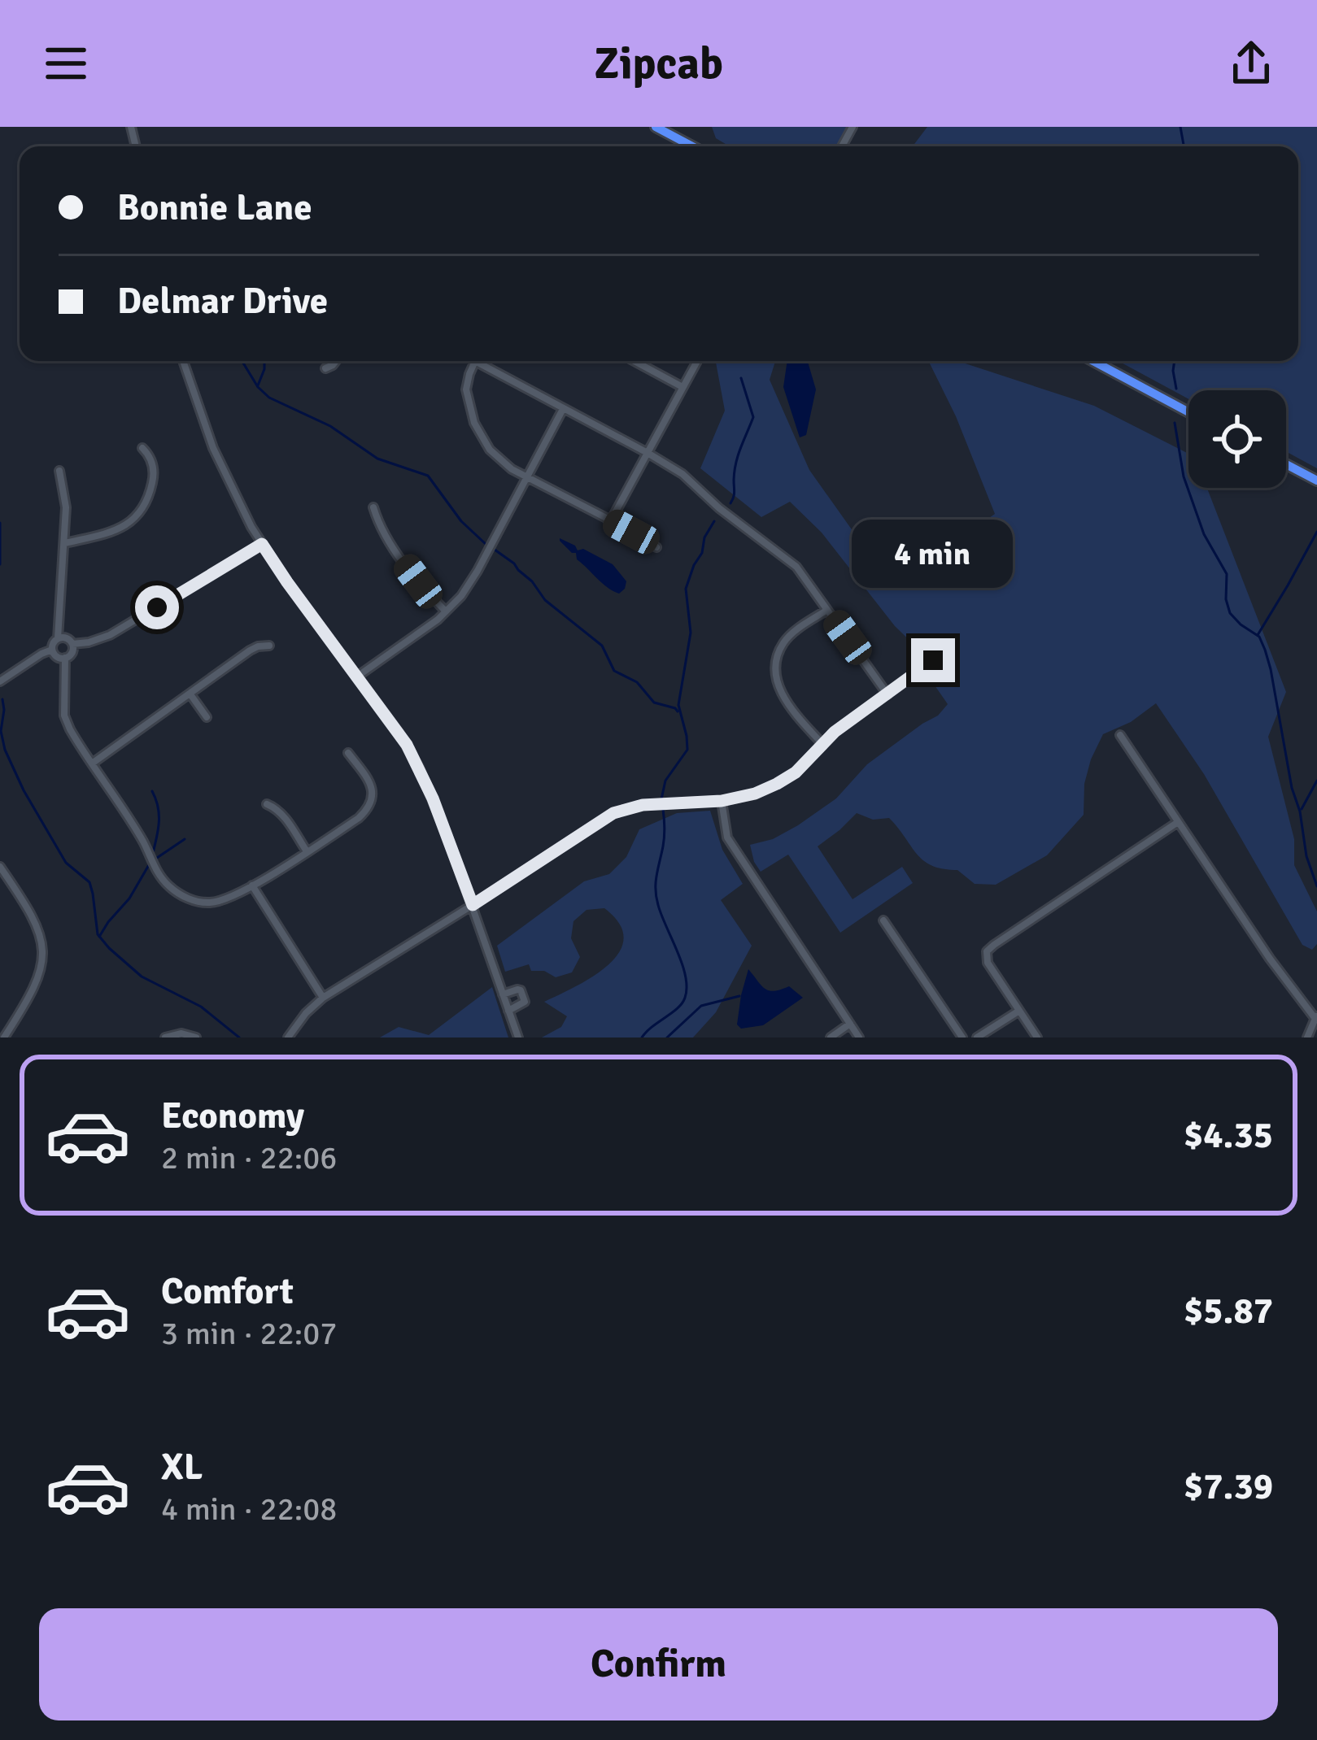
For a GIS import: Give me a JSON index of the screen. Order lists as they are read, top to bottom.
{
  "page": {
    "header": "Zipcab",
    "banner": ["Bonnie Lane", "Delmar Drive"],
    "bubble": "4 min",
    "list": [
      {
        "name": "Economy",
        "note": "2 min · 22:06",
        "value": "$4.35"
      },
      {
        "name": "Comfort",
        "note": "3 min · 22:07",
        "value": "$5.87"
      },
      {
        "name": "XL",
        "note": "4 min · 22:08",
        "value": "$7.39"
      }
    ],
    "buttons": "Confirm"
  }
}
